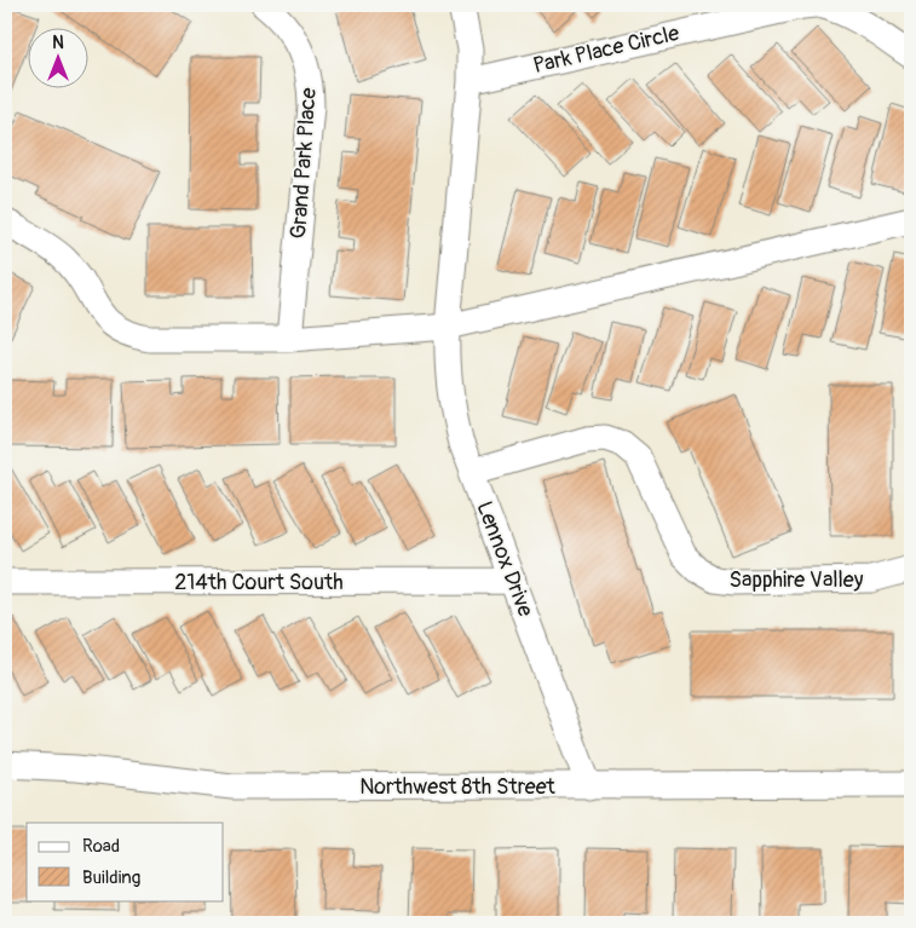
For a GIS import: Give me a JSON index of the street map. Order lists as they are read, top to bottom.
{
  "streets": {
    "street": [
      "Park Place Circle",
      "Grand Park Place",
      "Lennox Drive",
      "Sapphire Valley",
      "214th Court South",
      "Northwest 8th Street"
    ]
  },
  "crossings": [
    ["Park Place Circle", "Lennox Drive"],
    ["Lennox Drive", "Sapphire Valley"],
    ["Lennox Drive", "214th Court South"],
    ["Lennox Drive", "Northwest 8th Street"]
  ],
  "legend": ["Road", "Building"],
  "north": "top"
}
